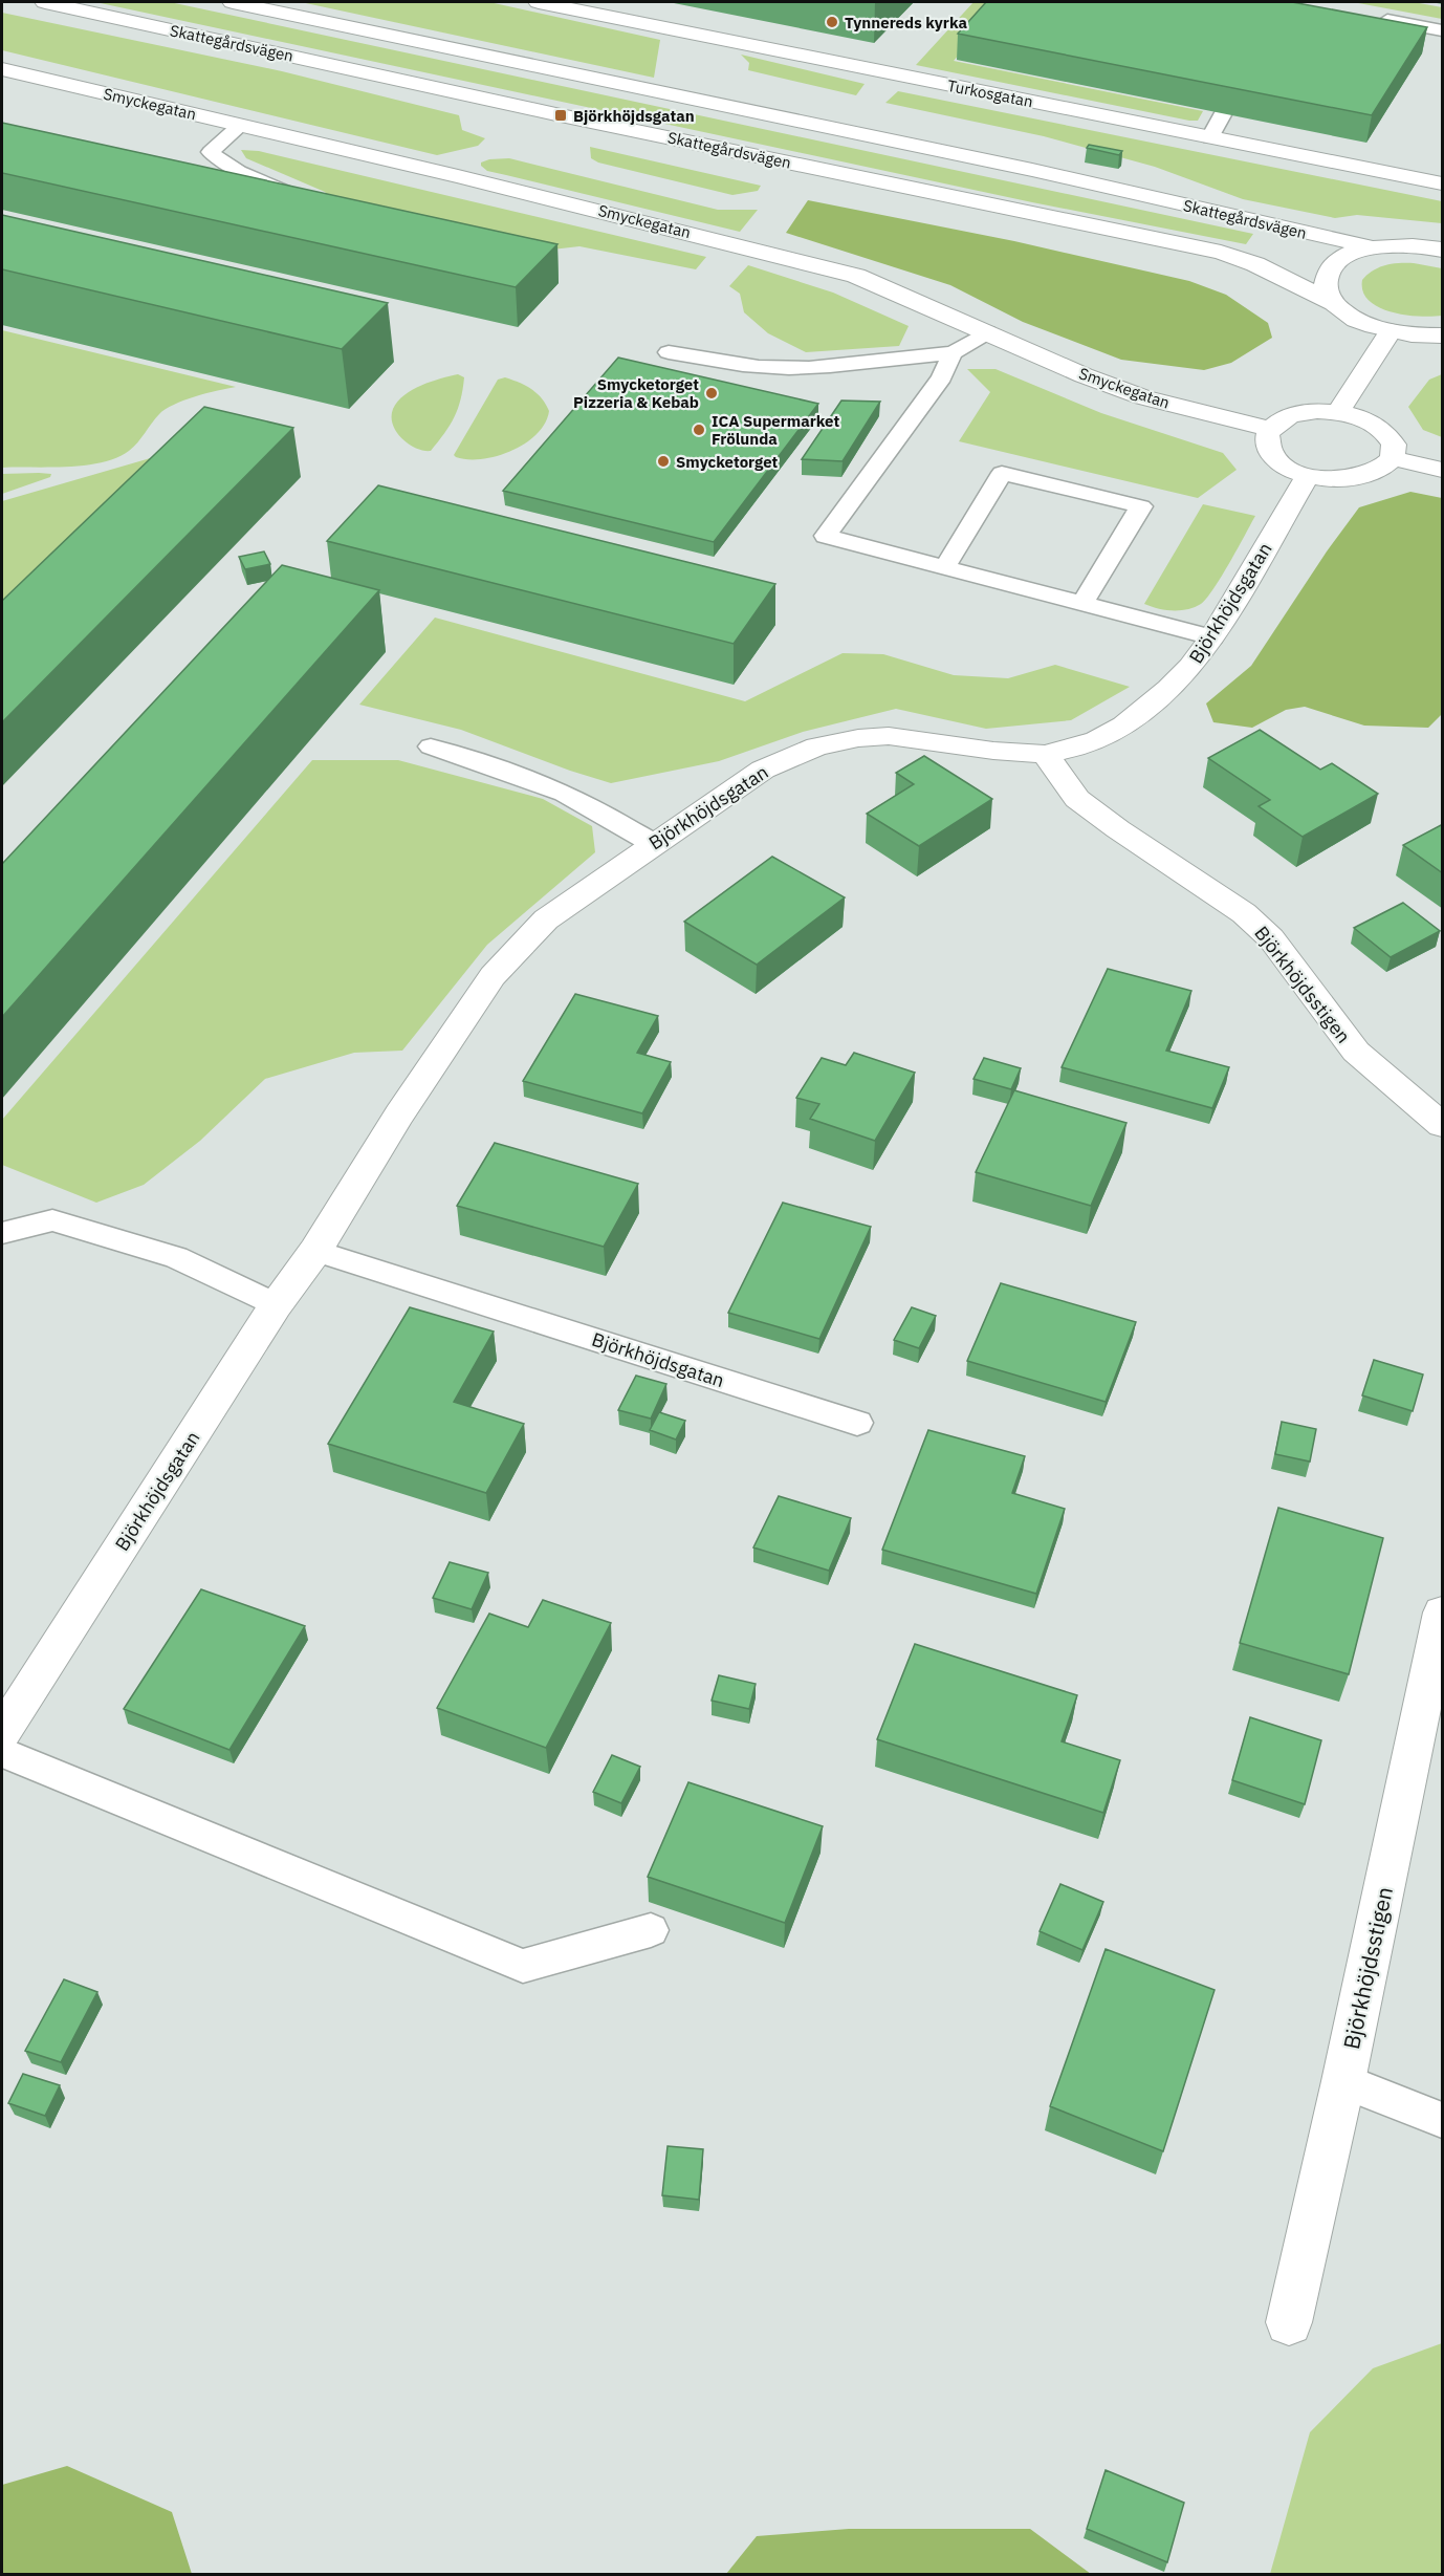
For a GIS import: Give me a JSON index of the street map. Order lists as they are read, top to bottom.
{
  "streets": {
    "street": [
      "Skattegårdsvägen",
      "Turkosgatan",
      "Smyckegatan",
      "Björkhöjdsgatan",
      "Björkhöjdsstigen"
    ]
  },
  "crossings": [
    ["Björkhöjdsgatan", "Björkhöjdsstigen"]
  ],
  "places": {
    "other": [
      "Tynnereds kyrka",
      "Smycketorget Pizzeria & Kebab",
      "ICA Supermarket Frölunda",
      "Smycketorget"
    ],
    "transit": ["Björkhöjdsgatan"]
  }
}
